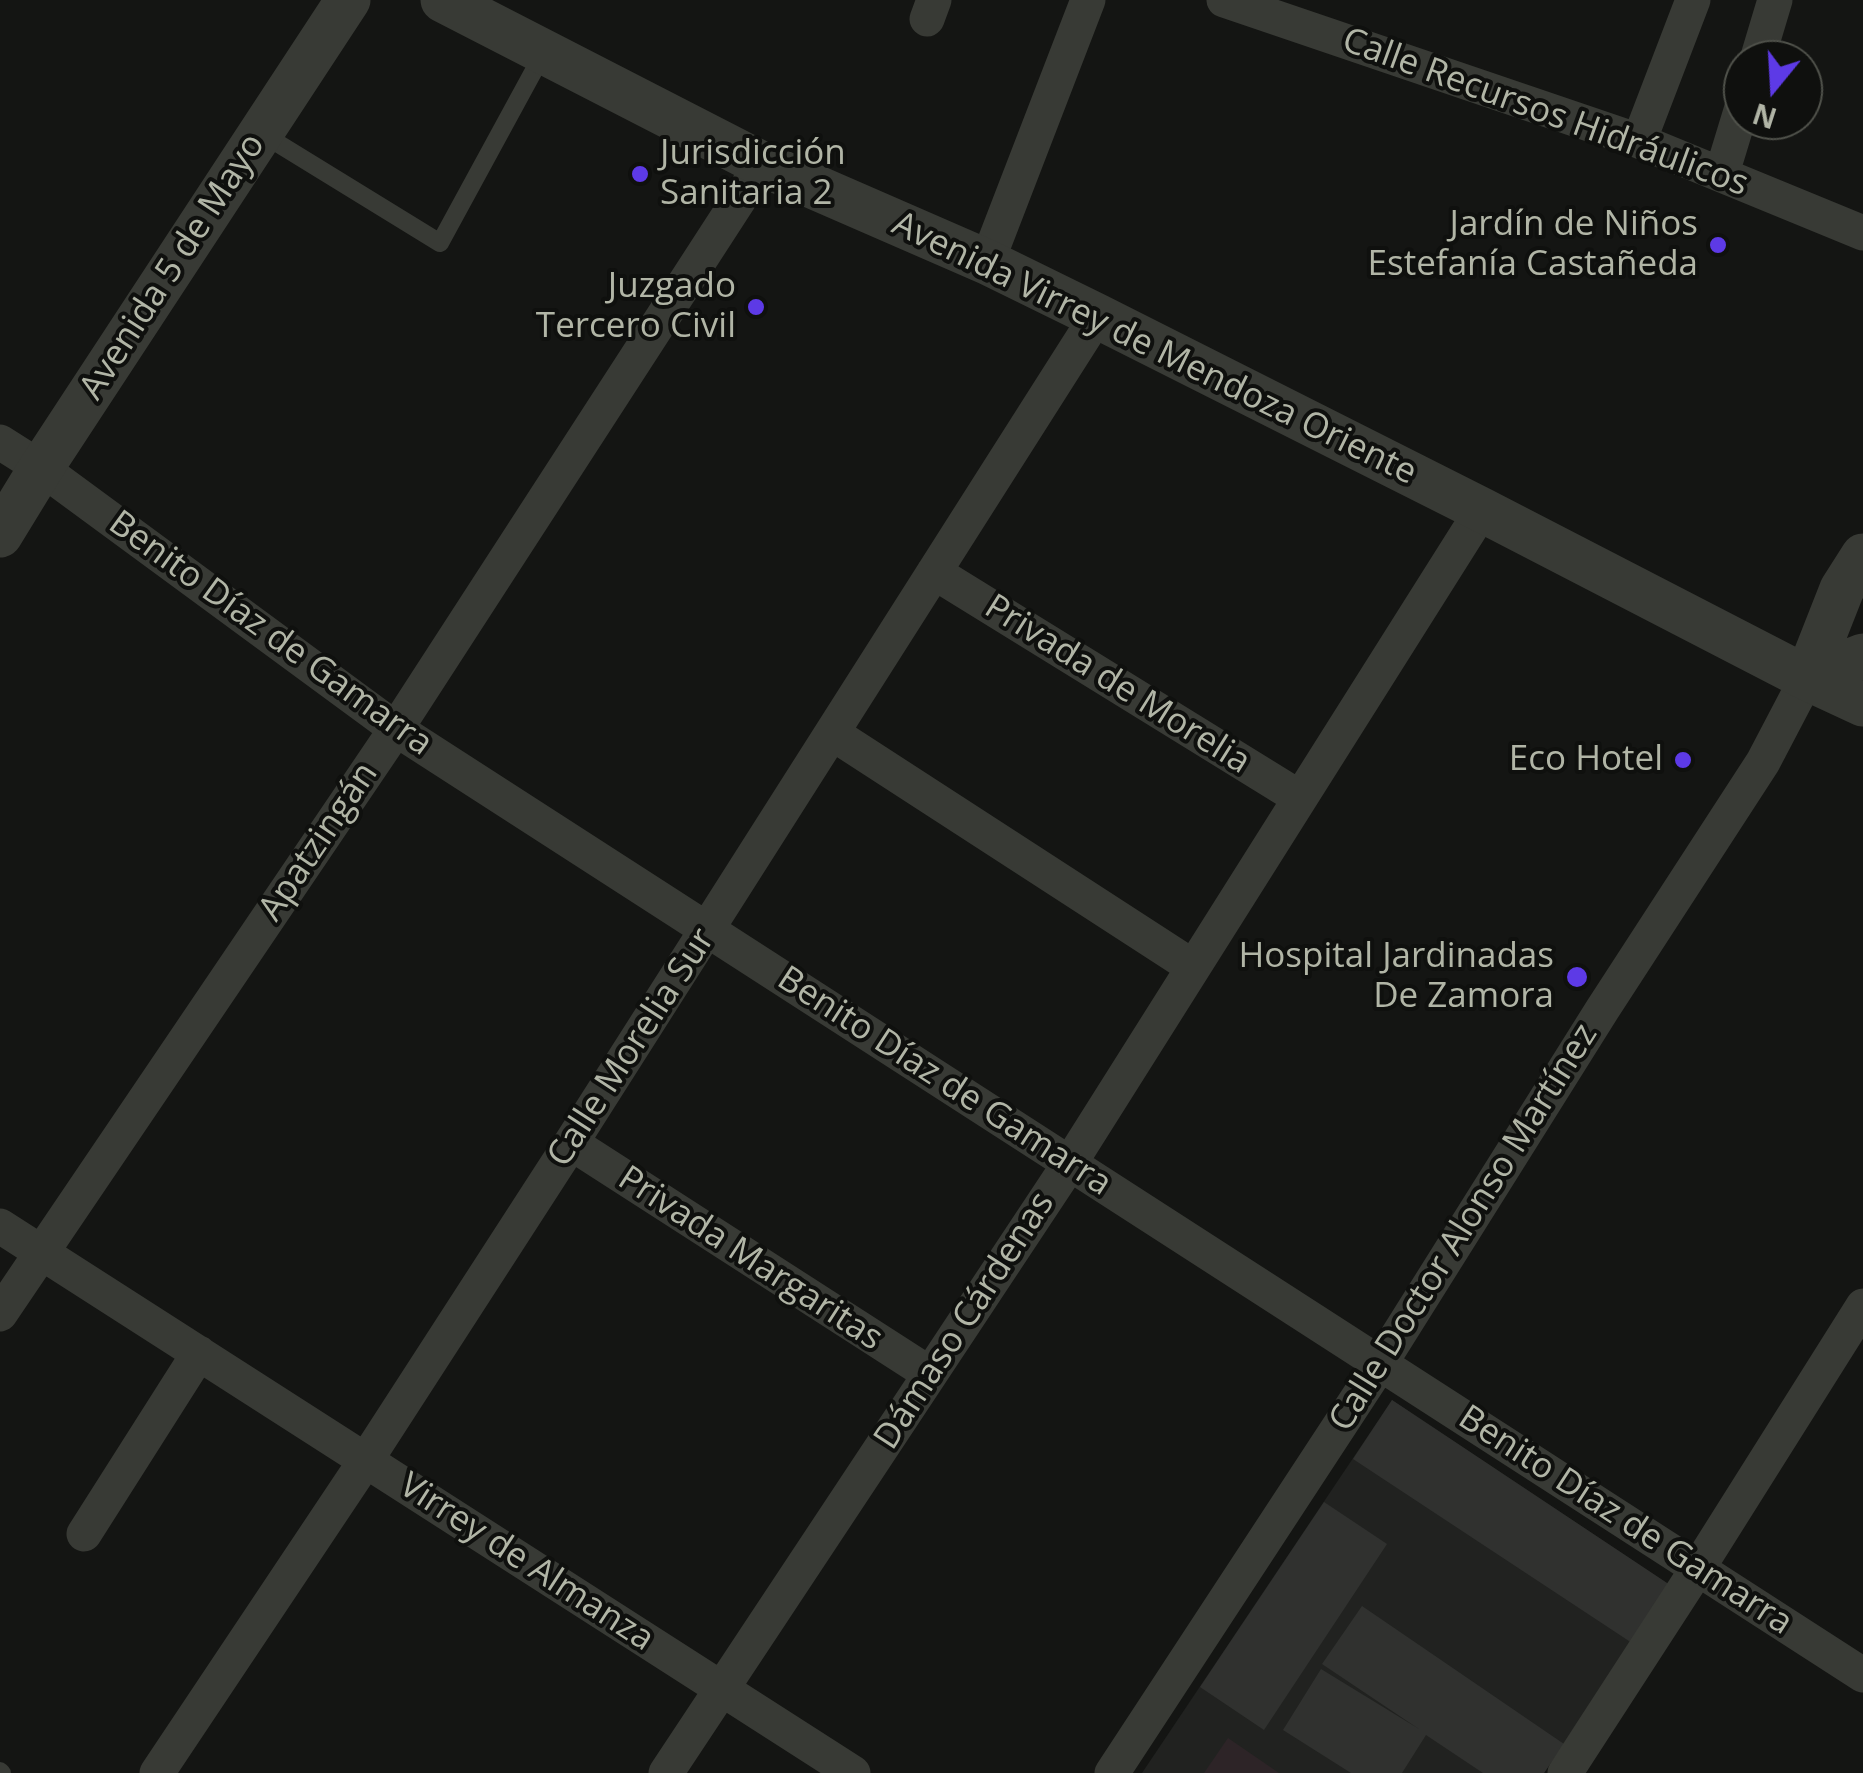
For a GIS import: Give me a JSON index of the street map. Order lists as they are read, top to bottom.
{
  "streets": {
    "street": [
      "Calle Recursos Hidráulicos",
      "Avenida 5 de Mayo",
      "Avenida Virrey de Mendoza Oriente",
      "Benito Díaz de Gamarra",
      "Privada de Morelia",
      "Apatzingán",
      "Calle Morelia Sur",
      "Calle Doctor Alonso Martínez",
      "Privada Margaritas",
      "Dámaso Cárdenas",
      "Virrey de Almanza"
    ]
  },
  "crossings": [
    ["Avenida 5 de Mayo", "Benito Díaz de Gamarra"],
    ["Avenida Virrey de Mendoza Oriente", "Apatzingán"],
    ["Avenida Virrey de Mendoza Oriente", "Calle Morelia Sur"],
    ["Avenida Virrey de Mendoza Oriente", "Calle Doctor Alonso Martínez"],
    ["Avenida Virrey de Mendoza Oriente", "Dámaso Cárdenas"],
    ["Benito Díaz de Gamarra", "Apatzingán"],
    ["Benito Díaz de Gamarra", "Calle Morelia Sur"],
    ["Benito Díaz de Gamarra", "Calle Doctor Alonso Martínez"],
    ["Benito Díaz de Gamarra", "Dámaso Cárdenas"],
    ["Privada de Morelia", "Calle Morelia Sur"],
    ["Privada de Morelia", "Dámaso Cárdenas"],
    ["Apatzingán", "Virrey de Almanza"],
    ["Calle Morelia Sur", "Privada Margaritas"],
    ["Calle Morelia Sur", "Virrey de Almanza"],
    ["Privada Margaritas", "Dámaso Cárdenas"],
    ["Dámaso Cárdenas", "Virrey de Almanza"]
  ],
  "places": [
    "Jurisdicción Sanitaria 2",
    "Jardín de Niños Estefanía Castañeda",
    "Juzgado Tercero Civil",
    "Eco Hotel",
    "Hospital Jardinadas De Zamora"
  ],
  "north": "bottom"
}
